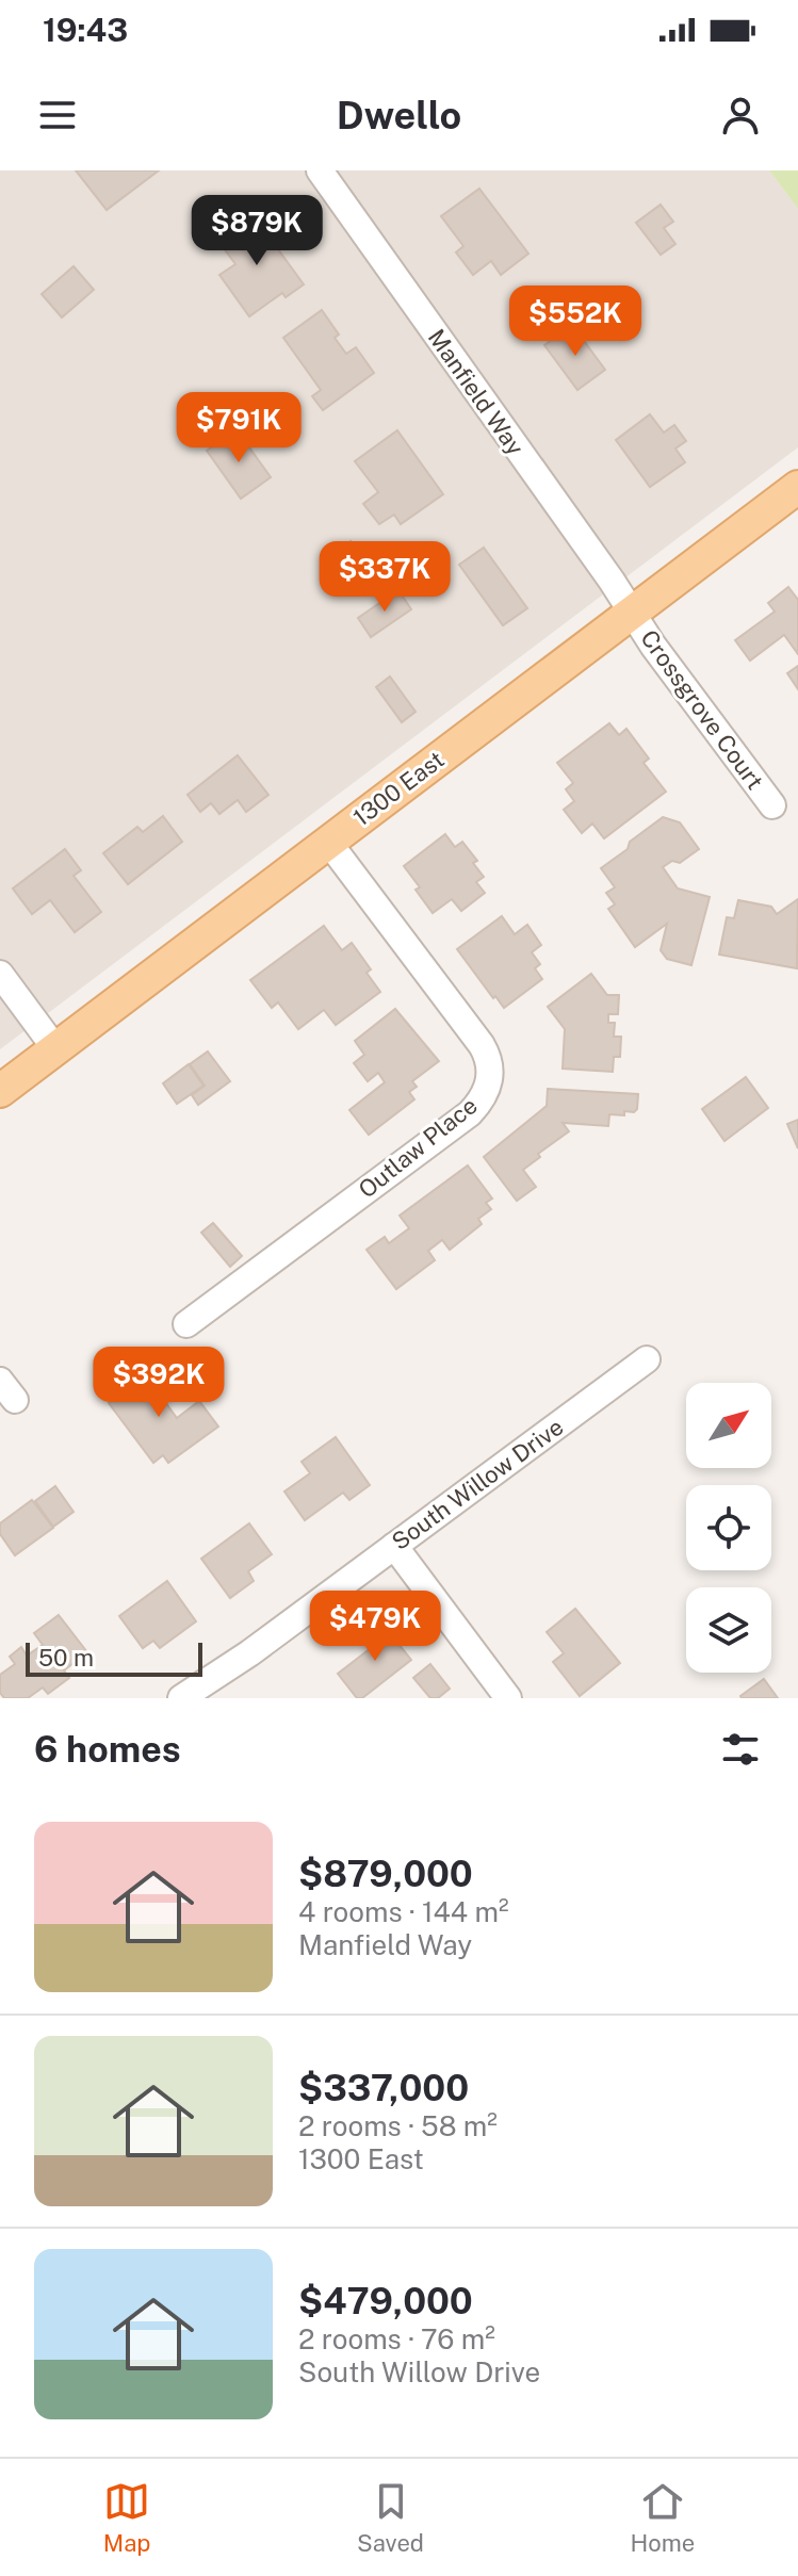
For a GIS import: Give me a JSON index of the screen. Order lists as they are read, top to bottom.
{
  "streets": {
    "main road": ["1300 East"],
    "street": [
      "Manfield Way",
      "Crossgrove Court",
      "Outlaw Place",
      "South Willow Drive"
    ]
  },
  "crossings": [
    ["Manfield Way", "Crossgrove Court"],
    ["Manfield Way", "1300 East"],
    ["Crossgrove Court", "1300 East"],
    ["1300 East", "Outlaw Place"]
  ],
  "scale_bar": "50 m",
  "north": "top right",
  "page": {
    "status": "19:43",
    "header": "Dwello",
    "price": [
      "$879K",
      "$552K",
      "$791K",
      "$337K",
      "$392K",
      "$479K"
    ],
    "scale": "50 m",
    "heading": "6 homes",
    "list": [
      {
        "name": "$879,000",
        "note": "4 rooms · 144 m² · Manfield Way"
      },
      {
        "name": "$337,000",
        "note": "2 rooms · 58 m² · 1300 East"
      },
      {
        "name": "$479,000",
        "note": "2 rooms · 76 m² · South Willow Drive"
      }
    ],
    "tabs": ["Map", "Saved", "Home"]
  }
}
